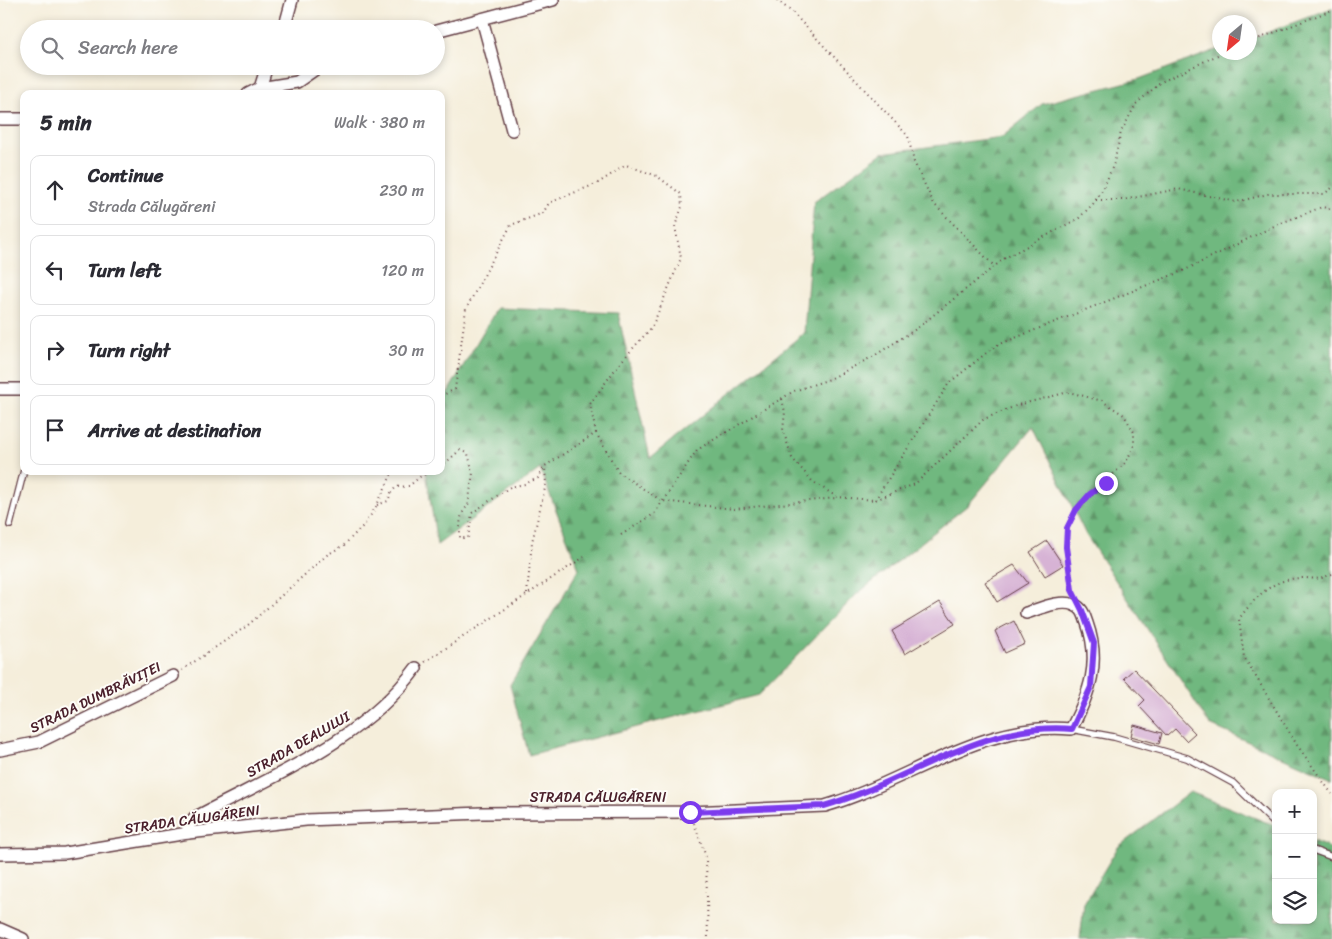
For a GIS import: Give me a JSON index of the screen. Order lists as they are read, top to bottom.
{
  "streets": {
    "street": ["STRADA DUMBRĂVIȚEI", "STRADA DEALULUI", "STRADA CĂLUGĂRENI"]
  },
  "crossings": [
    ["STRADA DEALULUI", "STRADA CĂLUGĂRENI"]
  ],
  "north": "bottom left",
  "page": {
    "search": "Search here",
    "heading": ["5 min", "Walk · 380 m"],
    "list": [
      ["Continue", "Strada Călugăreni", "230 m"],
      ["Turn left", "120 m"],
      ["Turn right", "30 m"],
      "Arrive at destination"
    ],
    "map_buttons": ["+", "−"]
  }
}
